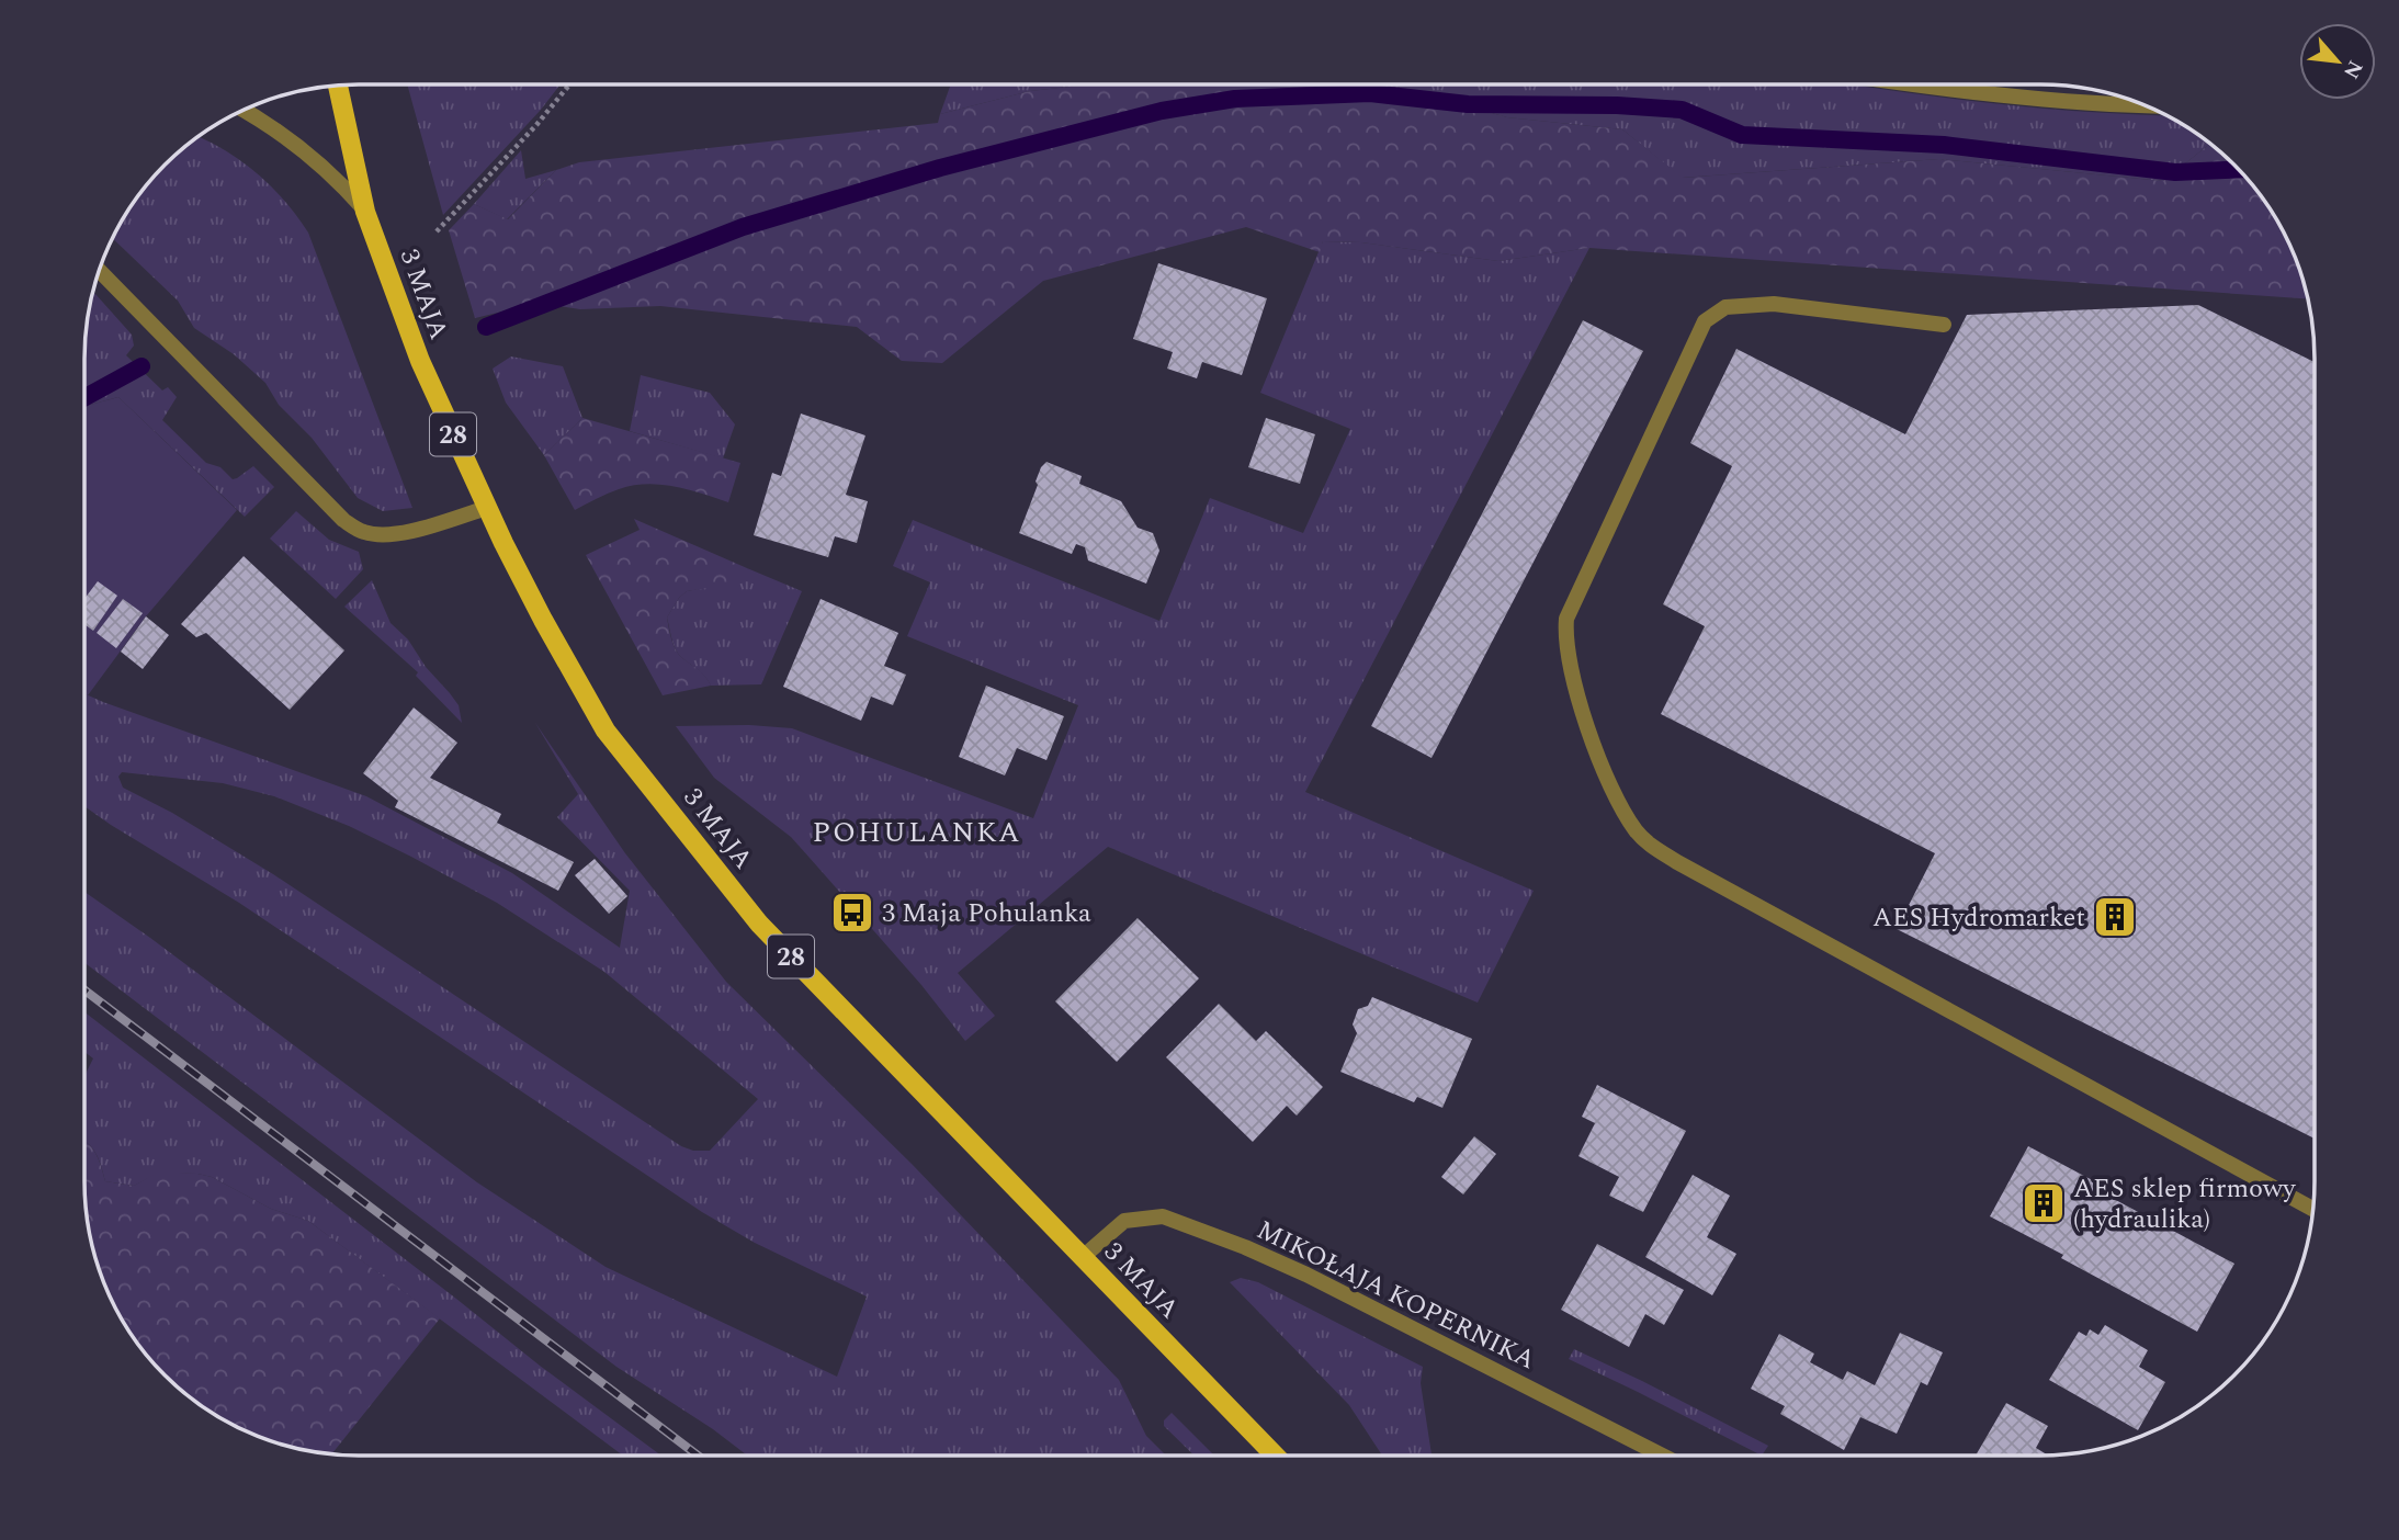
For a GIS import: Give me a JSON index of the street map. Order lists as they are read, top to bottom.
{
  "streets": {
    "main road": ["3 MAJA", "28"],
    "street": ["MIKOŁAJA KOPERNIKA"]
  },
  "crossings": [
    ["3 MAJA", "MIKOŁAJA KOPERNIKA"]
  ],
  "districts": ["POHULANKA"],
  "places": {
    "bus stop": ["3 Maja Pohulanka"],
    "building": ["AES Hydromarket", "AES sklep firmowy (hydraulika)"]
  },
  "north": "bottom right"
}
